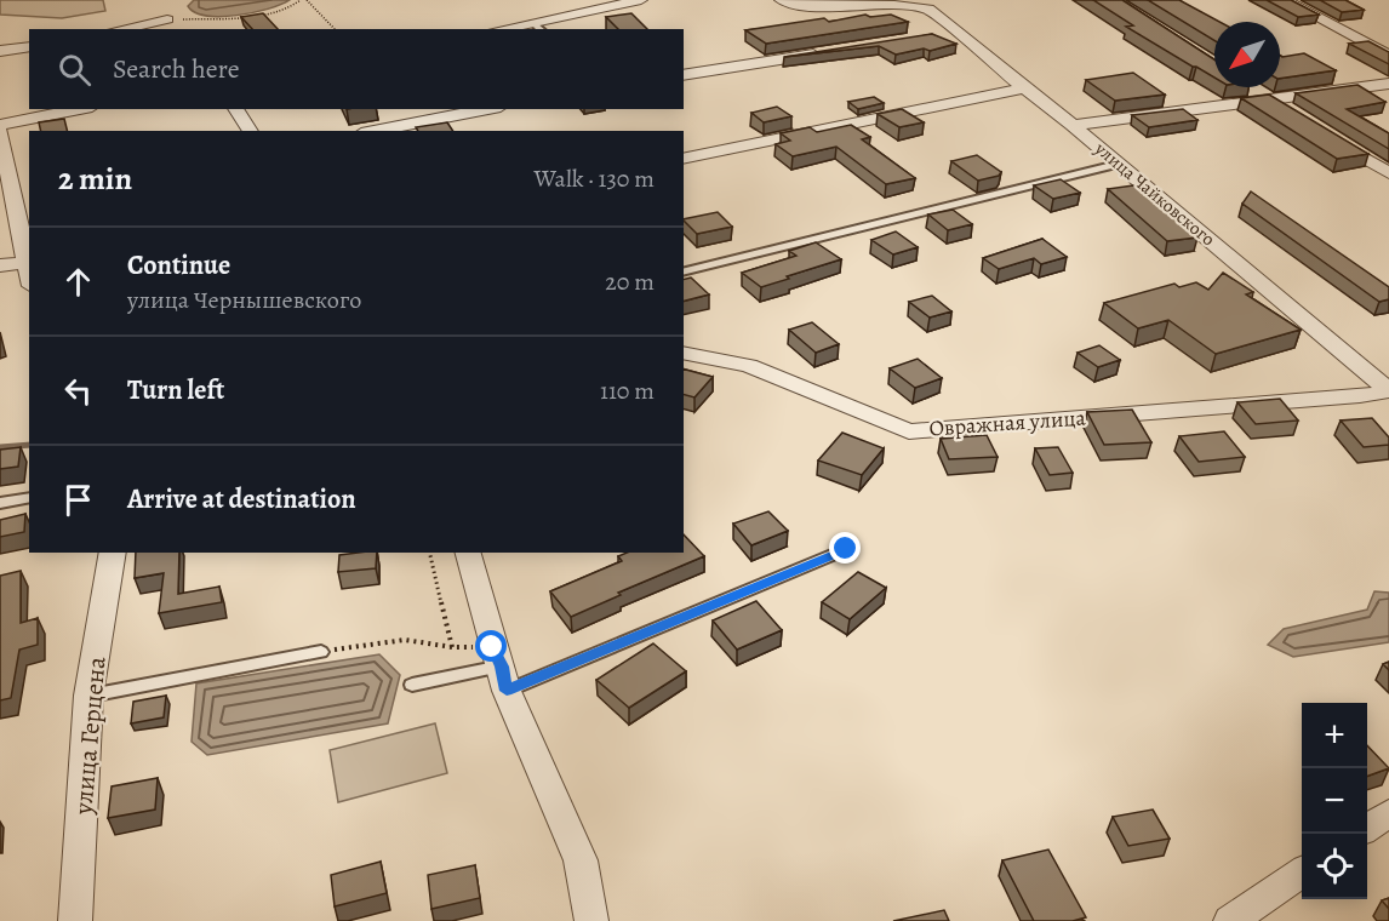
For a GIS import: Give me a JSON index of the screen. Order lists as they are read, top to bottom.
{
  "streets": {
    "street": ["улица Чайковского", "Овражная улица", "улица Герцена"]
  },
  "crossings": [
    ["улица Чайковского", "Овражная улица"]
  ],
  "north": "bottom left",
  "page": {
    "search": "Search here",
    "heading": ["2 min", "Walk · 130 m"],
    "list": [
      ["Continue", "улица Чернышевского", "20 m"],
      ["Turn left", "110 m"],
      "Arrive at destination"
    ],
    "map_buttons": ["+", "−"]
  }
}
